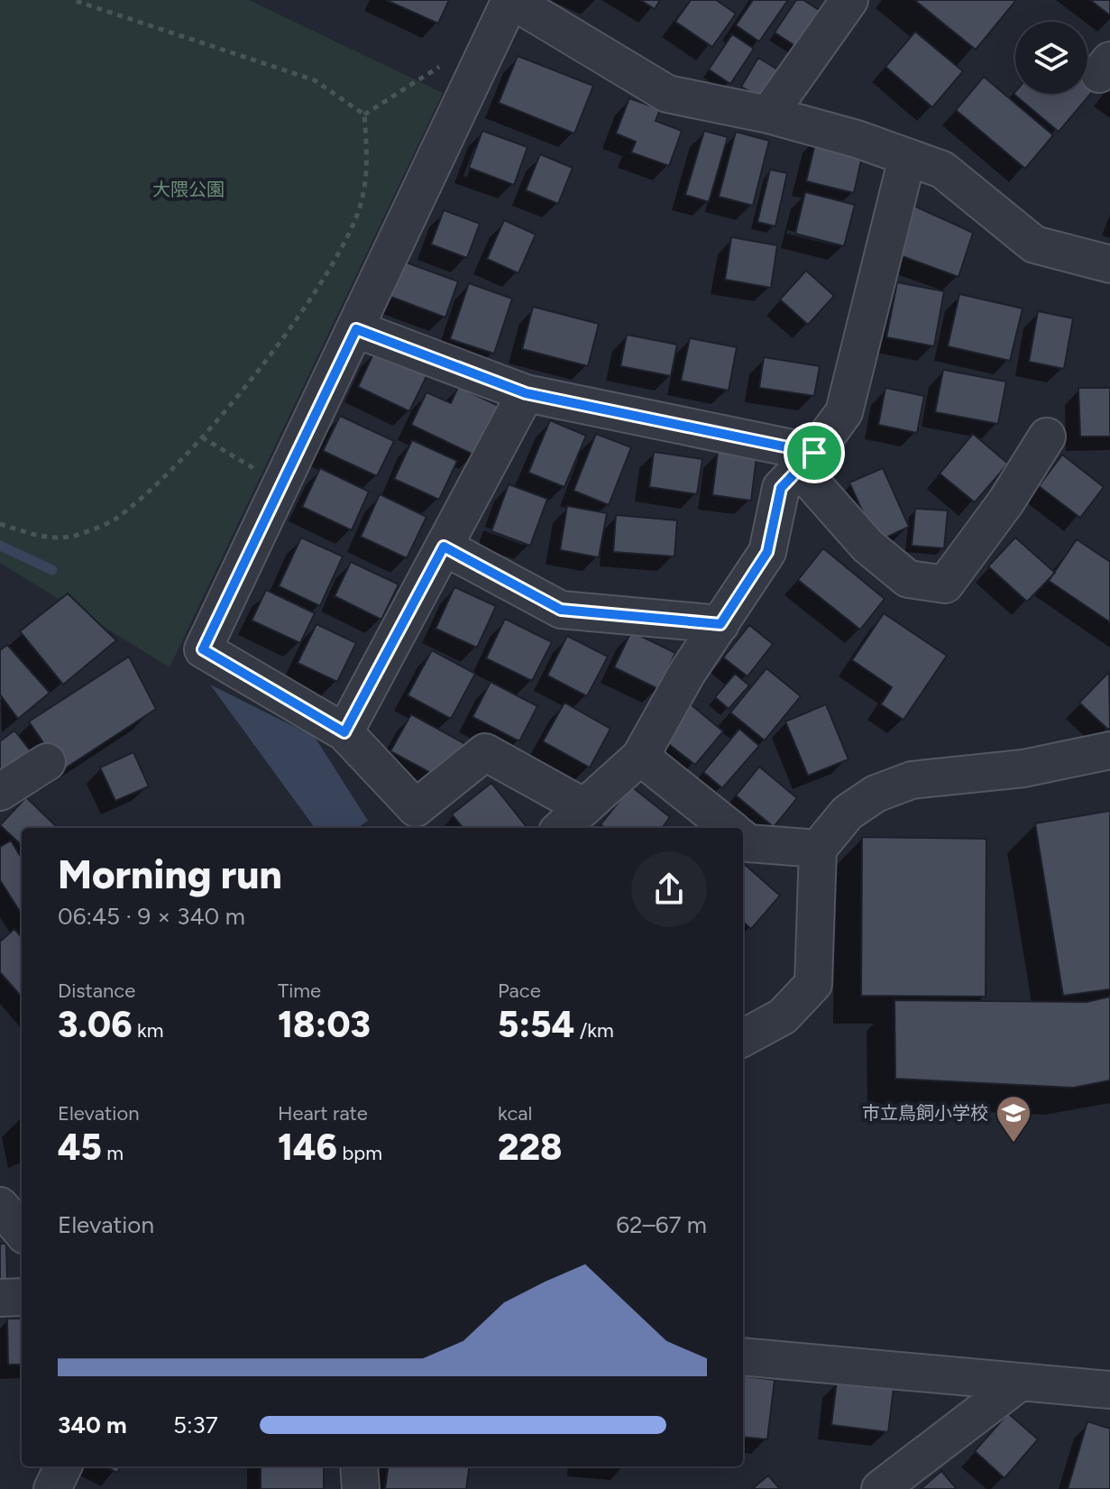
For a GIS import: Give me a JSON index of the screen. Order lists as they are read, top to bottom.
{
  "parks": ["大隈公園"],
  "places": {
    "school or university": ["市立鳥飼小学校"]
  },
  "page": {
    "heading": ["Morning run", "06:45 · 9 × 340 m"],
    "stats": [
      ["Distance", "3.06 km"],
      ["Time", "18:03"],
      ["Pace", "5:54 /km"],
      ["Elevation", "45 m"],
      ["Heart rate", "146 bpm"],
      ["kcal", "228"]
    ],
    "chart": ["Elevation", "62–67 m"],
    "list": [
      {
        "name": "340 m",
        "note": "5:37"
      }
    ]
  }
}
